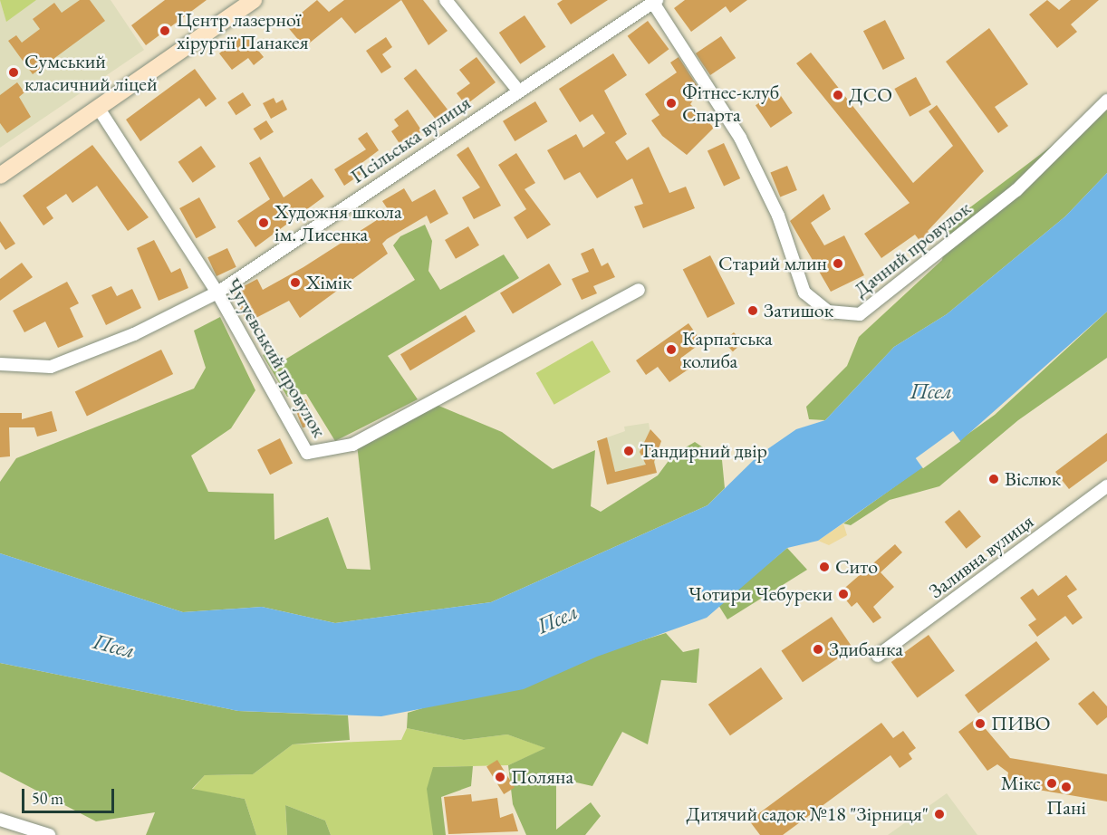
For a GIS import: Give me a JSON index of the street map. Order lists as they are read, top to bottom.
{
  "streets": {
    "street": [
      "Псільська вулиця",
      "Дачний провулок",
      "Чугуєвський провулок",
      "Заливна вулиця"
    ]
  },
  "crossings": [
    ["Псільська вулиця", "Дачний провулок"],
    ["Псільська вулиця", "Чугуєвський провулок"]
  ],
  "water": ["Псел"],
  "places": [
    "Центр лазерної хірургії Панакея",
    "Сумський класичний ліцей",
    "ДСО",
    "Фітнес-клуб Спарта",
    "Художня школа ім. Лисенка",
    "Старий млин",
    "Хімік",
    "Затишок",
    "Карпатська колиба",
    "Тандирний двір",
    "Віслюк",
    "Сито",
    "Чотири Чебуреки",
    "Здибанка",
    "ПИВО",
    "Поляна",
    "Мікс",
    "Пані",
    "Дитячий садок №18 \"Зірниця\""
  ],
  "scale_bar": "50 m"
}
